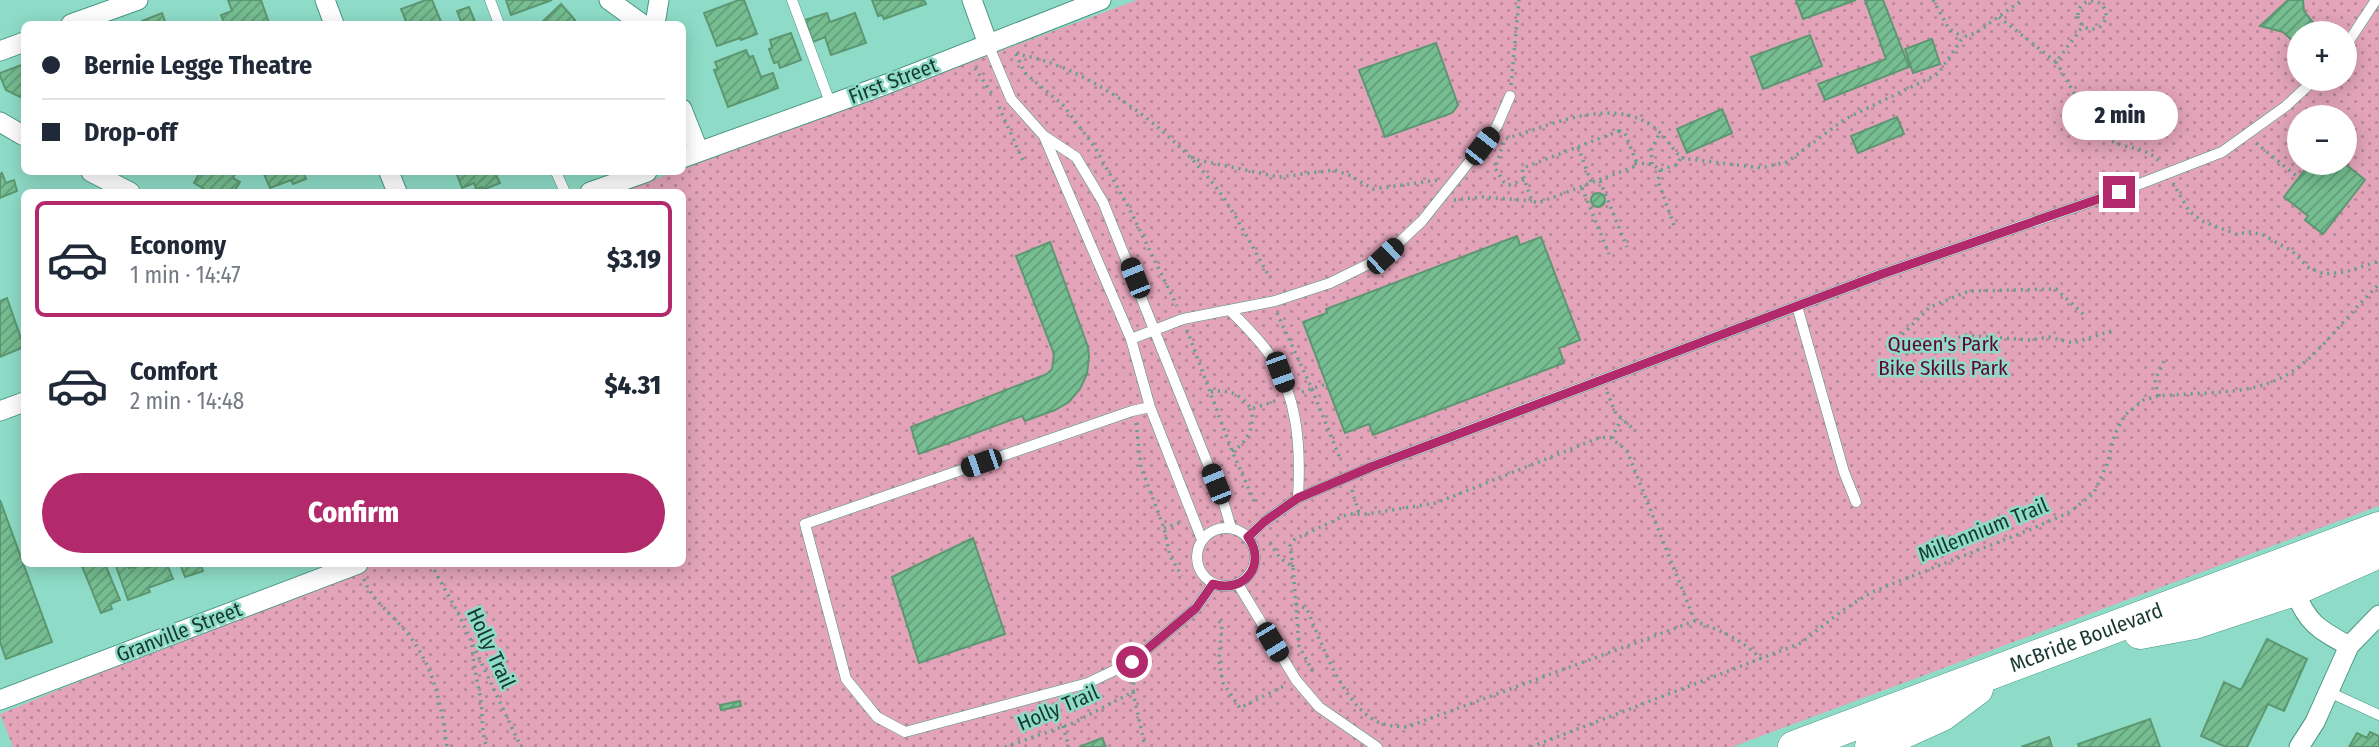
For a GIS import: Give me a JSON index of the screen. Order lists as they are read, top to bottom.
{
  "streets": {
    "main road": ["McBride Boulevard"],
    "street": ["First Street", "Granville Street"],
    "path": ["Millennium Trail", "Holly Trail"]
  },
  "parks": ["Queen's Park Bike Skills Park"],
  "page": {
    "map_buttons": ["+", "−"],
    "banner": ["Bernie Legge Theatre", "Drop-off"],
    "bubble": "2 min",
    "list": [
      {
        "name": "Economy",
        "note": "1 min · 14:47",
        "value": "$3.19"
      },
      {
        "name": "Comfort",
        "note": "2 min · 14:48",
        "value": "$4.31"
      }
    ],
    "buttons": "Confirm"
  }
}
